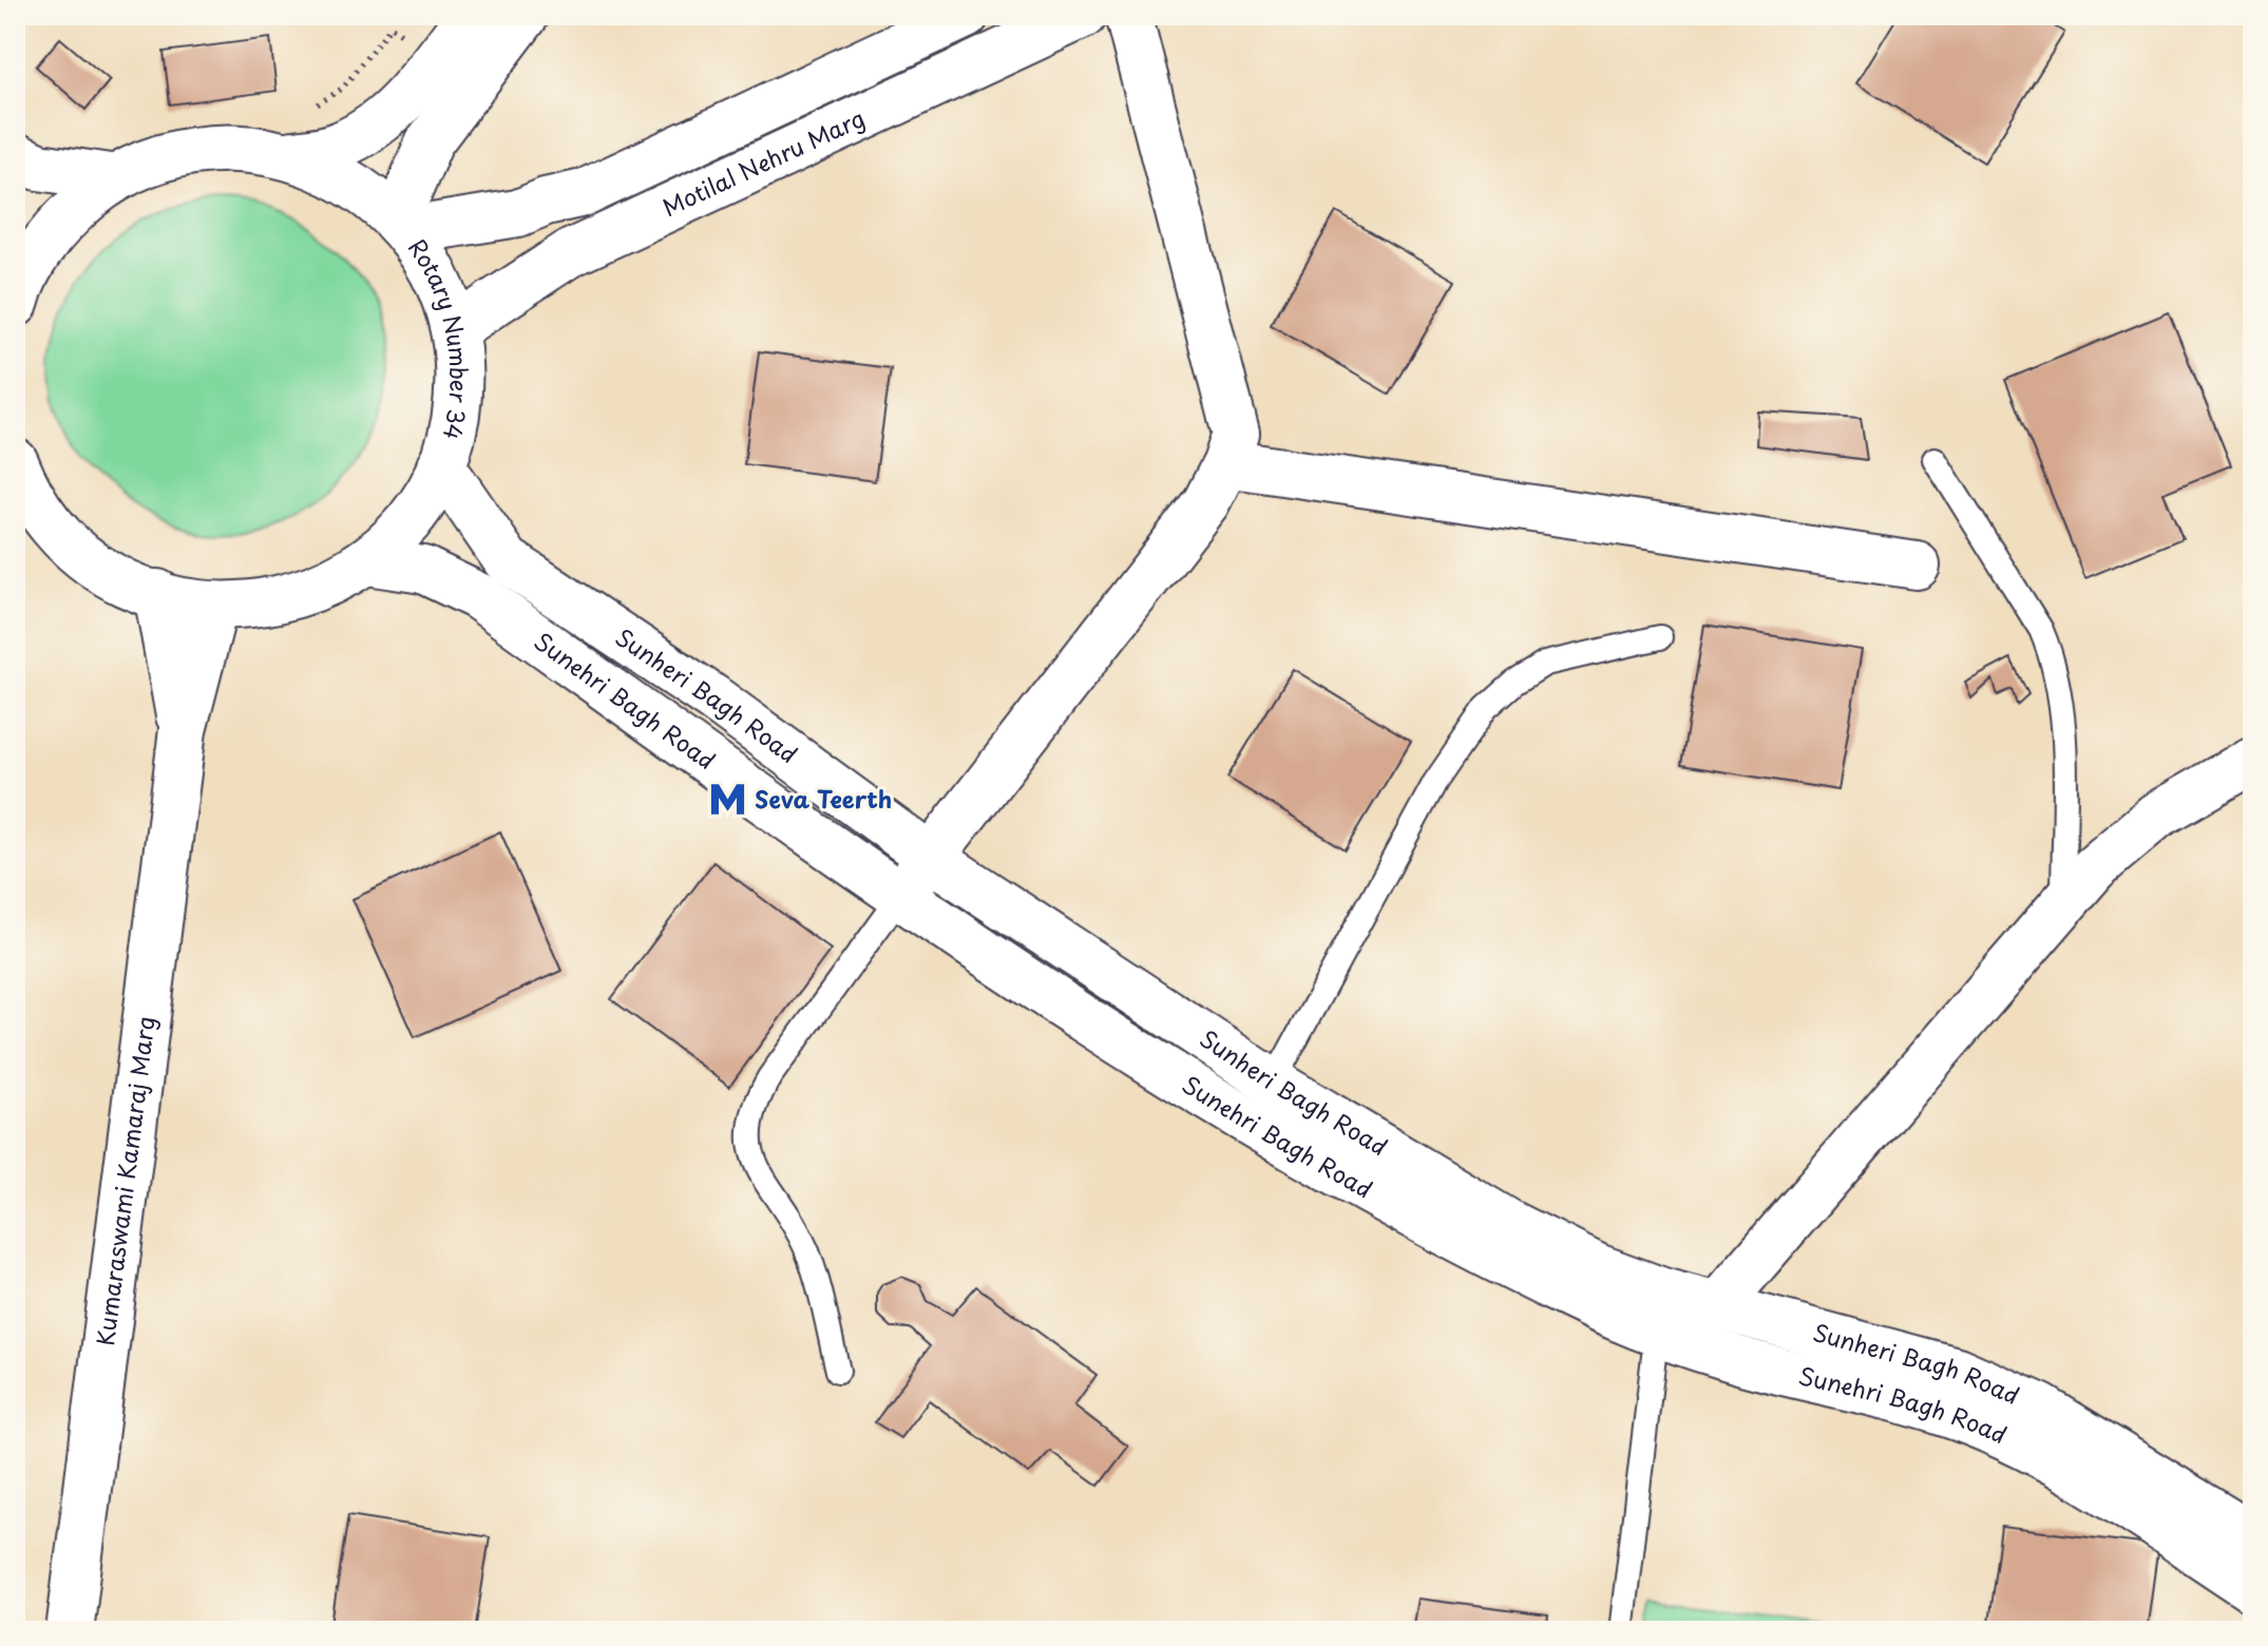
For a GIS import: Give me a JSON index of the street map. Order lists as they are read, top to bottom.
{
  "streets": {
    "street": [
      "Motilal Nehru Marg",
      "Rotary Number 34",
      "Sunheri Bagh Road",
      "Sunehri Bagh Road",
      "Kumaraswami Kamaraj Marg"
    ]
  },
  "crossings": [
    ["Motilal Nehru Marg", "Rotary Number 34"],
    ["Rotary Number 34", "Sunheri Bagh Road"],
    ["Rotary Number 34", "Sunehri Bagh Road"],
    ["Rotary Number 34", "Kumaraswami Kamaraj Marg"]
  ],
  "places": {
    "metro station": ["Seva Teerth"]
  }
}
